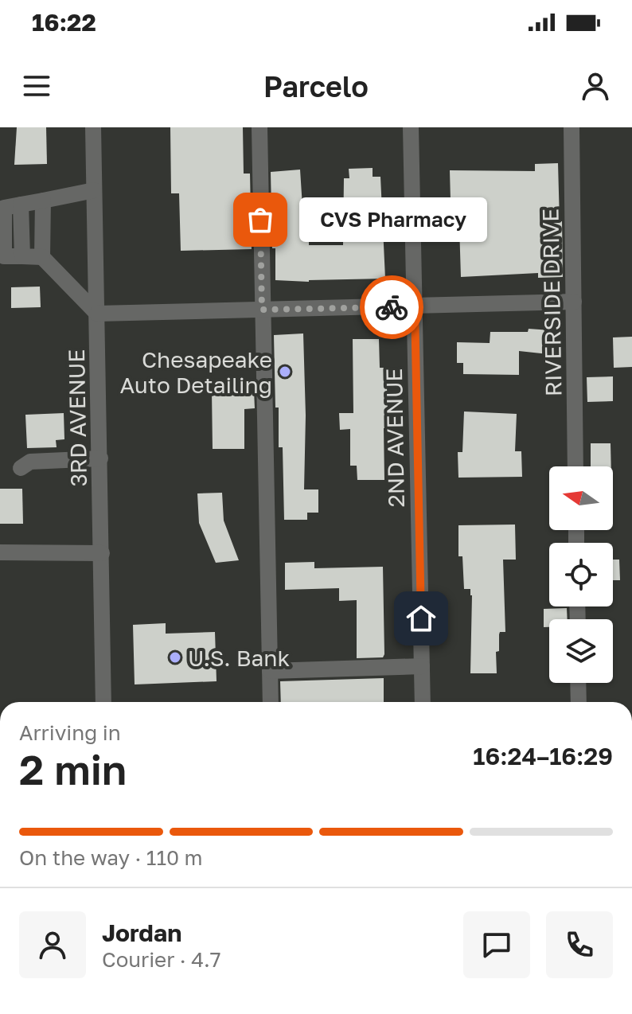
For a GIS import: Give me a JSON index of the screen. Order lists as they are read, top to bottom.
{
  "streets": {
    "street": ["RIVERSIDE DRIVE", "3RD AVENUE", "2ND AVENUE"]
  },
  "places": ["CVS Pharmacy", "Chesapeake Auto Detailing", "U.S. Bank"],
  "north": "left",
  "page": {
    "status": "16:22",
    "header": "Parcelo",
    "bubble": "CVS Pharmacy",
    "heading": ["2 min", "Arriving in", "16:24–16:29"],
    "panel": ["Jordan", "Courier · 4.7"],
    "bar": "On the way · 110 m"
  }
}
